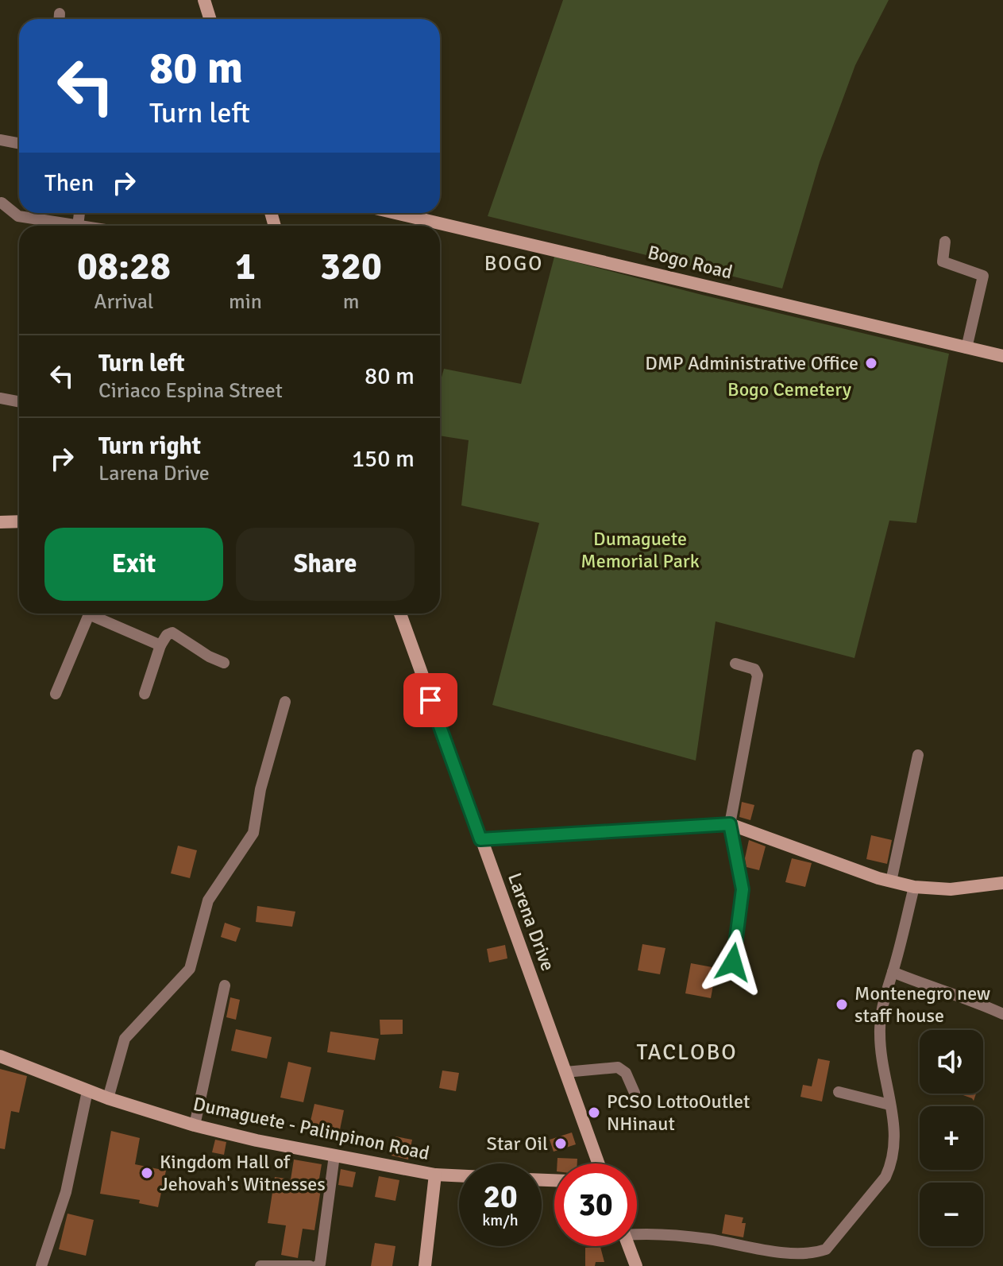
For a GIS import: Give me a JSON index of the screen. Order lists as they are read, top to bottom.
{
  "streets": {
    "main road": ["Bogo Road", "Larena Drive", "Dumaguete - Palinpinon Road"]
  },
  "districts": ["BOGO", "TACLOBO"],
  "parks": ["Bogo Cemetery", "Dumaguete Memorial Park"],
  "places": [
    "DMP Administrative Office",
    "Montenegro new staff house",
    "PCSO LottoOutlet NHinaut",
    "Star Oil",
    "Kingdom Hall of Jehovah's Witnesses"
  ],
  "page": {
    "turn": ["80 m", "Turn left"],
    "then": "Then",
    "eta": [
      "08:28",
      "Arrival",
      "1",
      "min",
      "320",
      "m"
    ],
    "list": [
      {
        "name": "Turn left",
        "note": "Ciriaco Espina Street",
        "value": "80 m"
      },
      {
        "name": "Turn right",
        "note": "Larena Drive",
        "value": "150 m"
      }
    ],
    "buttons": ["Exit", "Share"],
    "map_buttons": ["+", "−"],
    "speed": "20 km/h",
    "limit": "30"
  }
}
